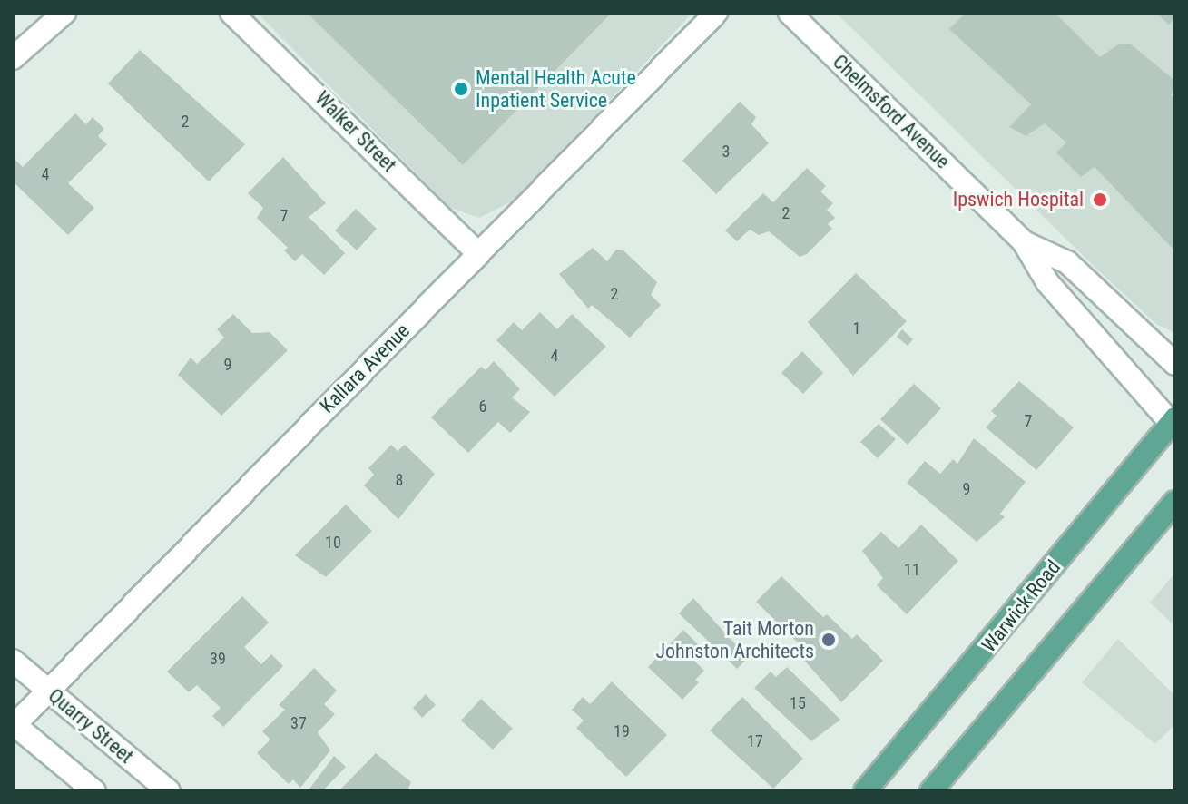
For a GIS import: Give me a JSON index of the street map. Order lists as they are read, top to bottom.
{
  "streets": {
    "main road": ["Warwick Road"],
    "street": [
      "Chelmsford Avenue",
      "Walker Street",
      "Kallara Avenue",
      "Quarry Street"
    ]
  },
  "crossings": [
    ["Chelmsford Avenue", "Warwick Road"],
    ["Walker Street", "Kallara Avenue"],
    ["Kallara Avenue", "Quarry Street"]
  ],
  "places": ["Mental Health Acute Inpatient Service", "Ipswich Hospital", "Tait Morton Johnston Architects"],
  "house_numbers": [
    "2",
    "3",
    "4",
    "2",
    "7",
    "2",
    "1",
    "4",
    "9",
    "6",
    "7",
    "8",
    "9",
    "10",
    "11",
    "39",
    "15",
    "37",
    "19",
    "17"
  ]
}
